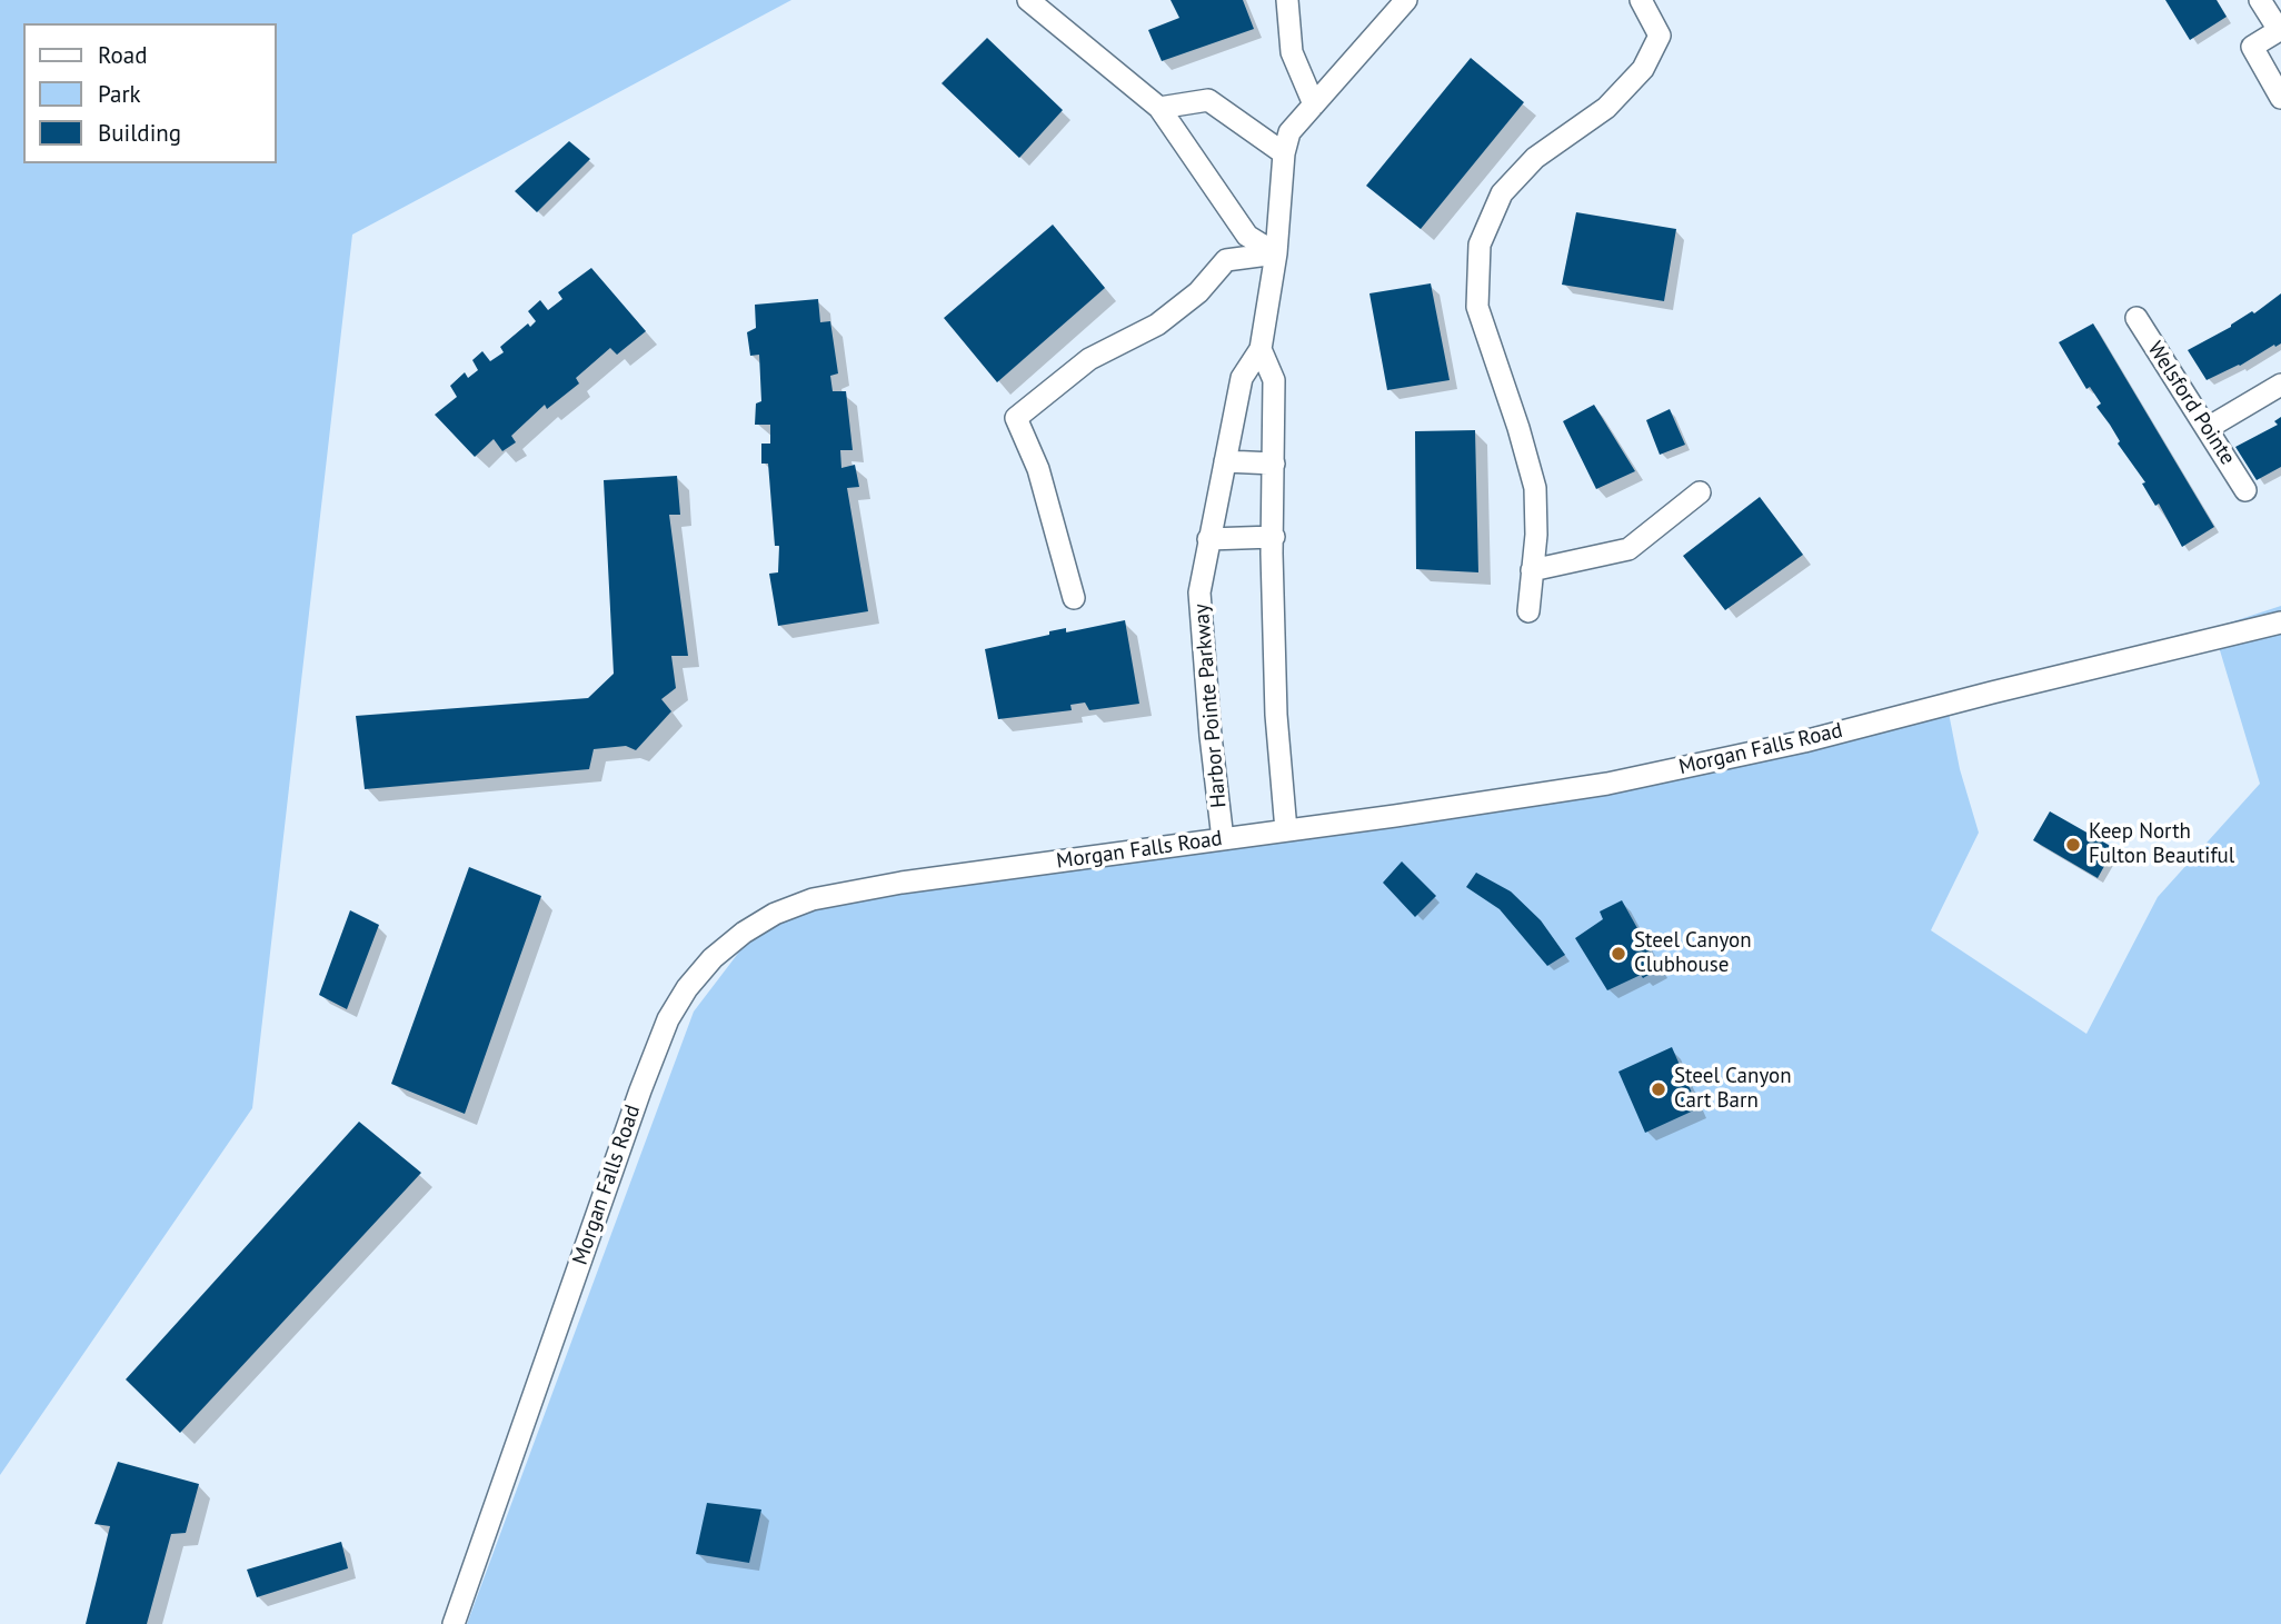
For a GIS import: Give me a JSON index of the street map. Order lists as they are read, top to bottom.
{
  "streets": {
    "street": ["Welsford Pointe", "Harbor Pointe Parkway", "Morgan Falls Road"]
  },
  "crossings": [
    ["Harbor Pointe Parkway", "Morgan Falls Road"]
  ],
  "places": ["Keep North Fulton Beautiful", "Steel Canyon Clubhouse", "Steel Canyon Cart Barn"],
  "legend": ["Road", "Park", "Building"]
}
